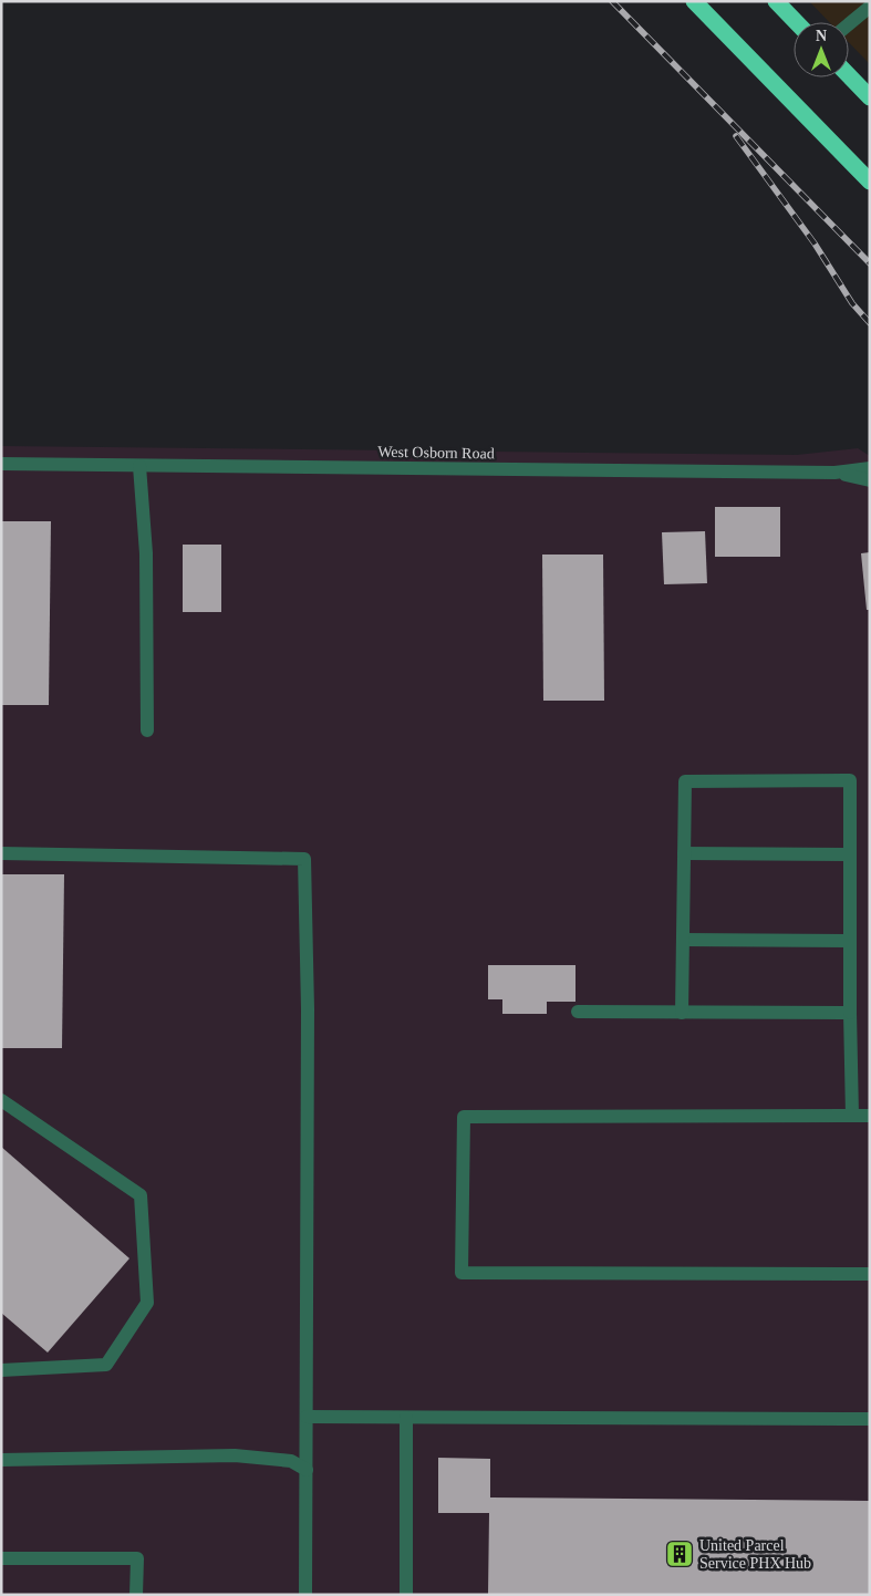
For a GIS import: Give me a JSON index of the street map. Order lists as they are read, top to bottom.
{
  "streets": {
    "street": ["West Osborn Road"]
  },
  "places": {
    "building": ["United Parcel Service PHX Hub"]
  },
  "north": "top"
}
